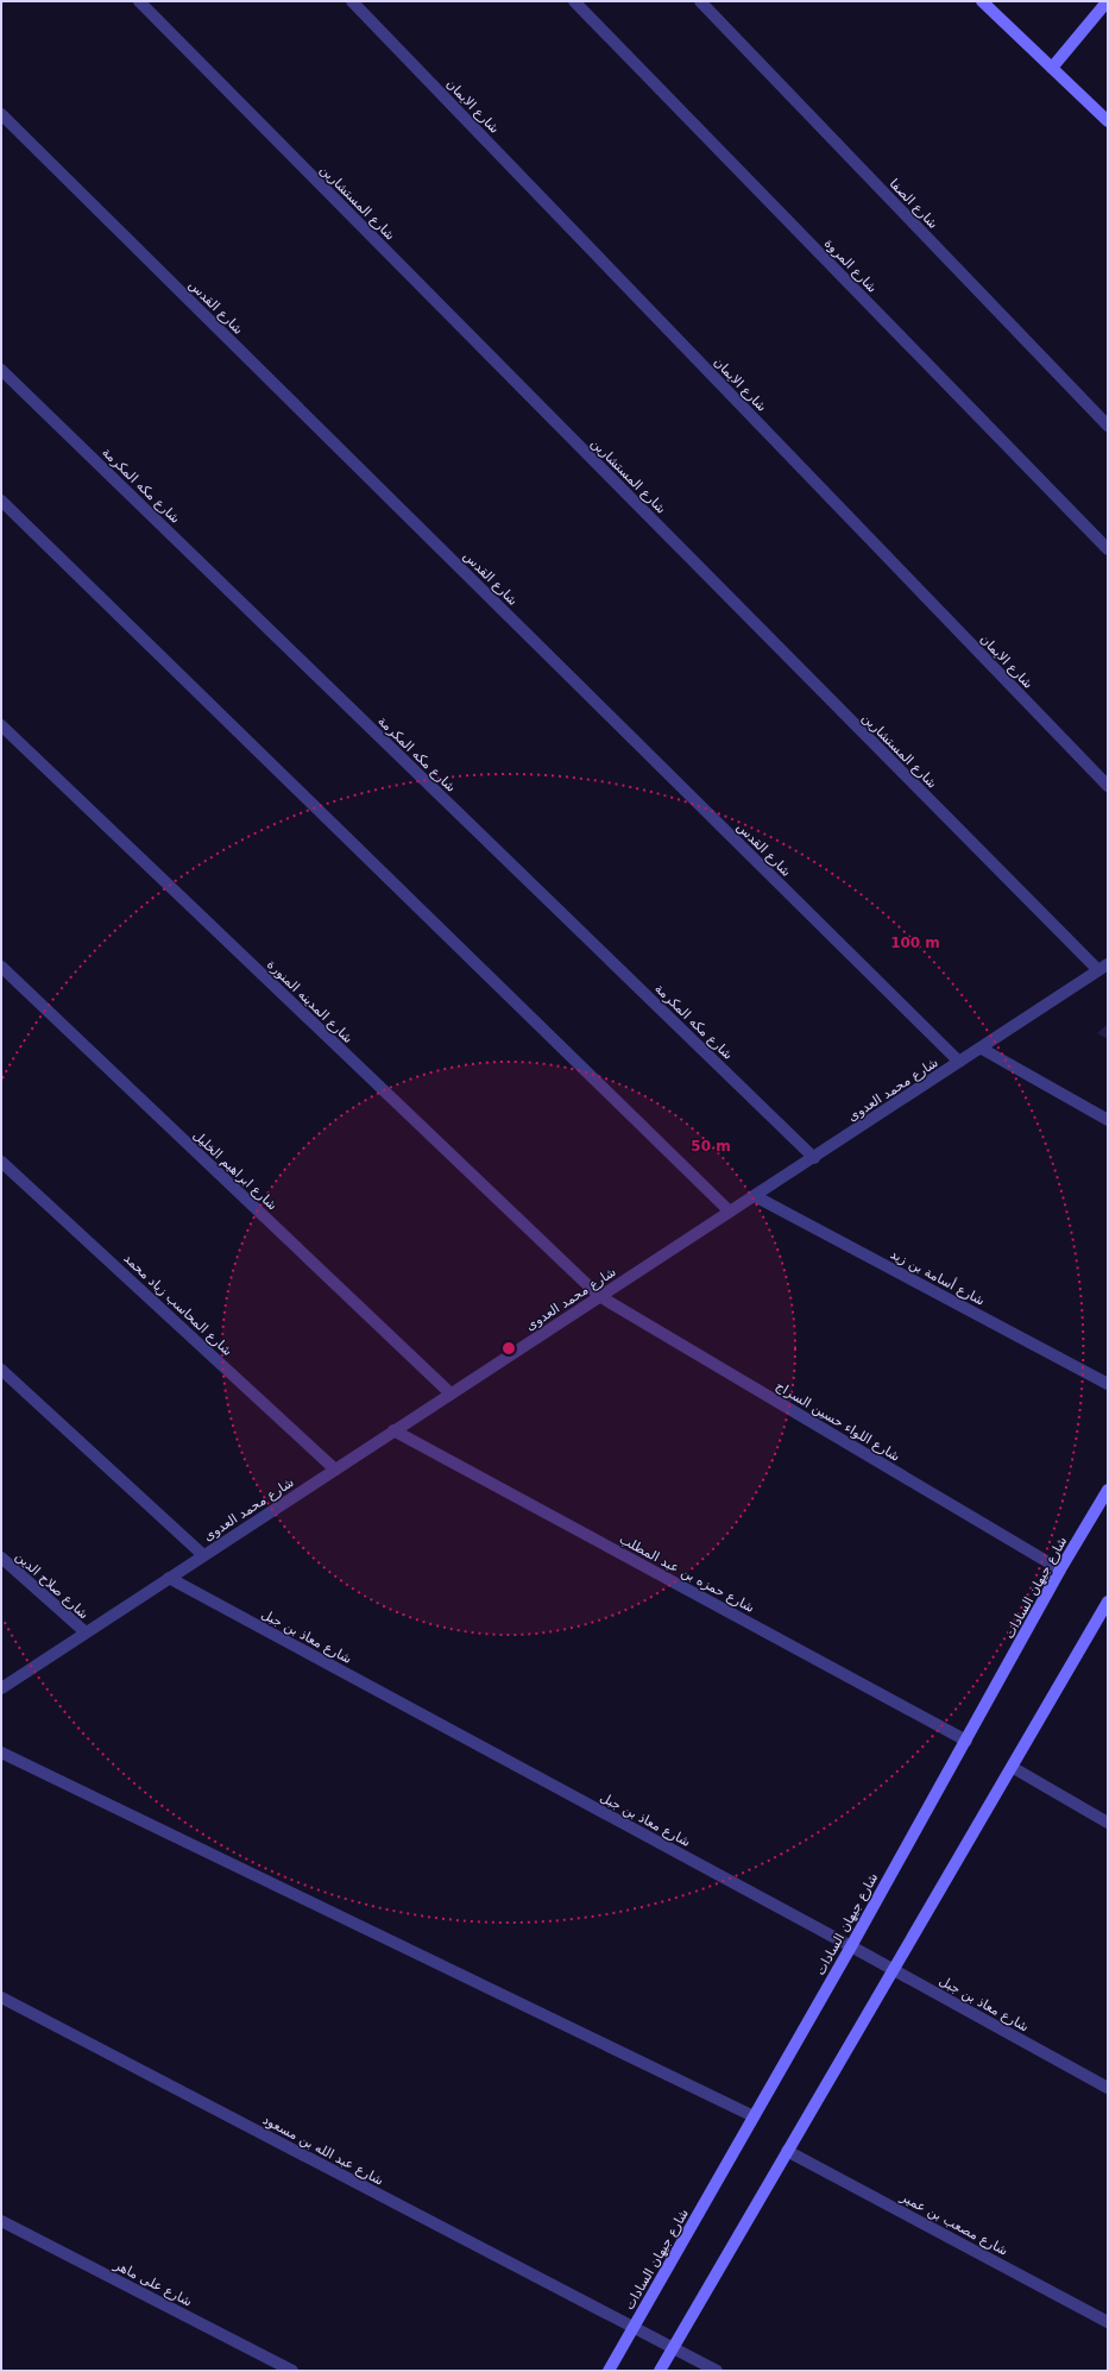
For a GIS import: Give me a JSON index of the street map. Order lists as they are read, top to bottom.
{
  "streets": {
    "main road": ["شارع جيهان السادات"],
    "street": [
      "شارع الايمان",
      "شارع المستشارين",
      "شارع الصفا",
      "شارع المروة",
      "شارع القدس",
      "شارع مكه المكرمة",
      "شارع المدينه المنورة",
      "شارع محمد العدوى",
      "شارع ابراهيم الخليل",
      "شارع أسامة بن زيد",
      "شارع المحاسب زياد محمد",
      "شارع اللواء حسين السراج",
      "شارع حمزه بن عبد المطلب",
      "شارع صلاح الدين",
      "شارع معاذ بن جبل",
      "شارع عبد الله بن مسعود",
      "شارع مصعب بن عمير",
      "شارع على ماهر"
    ]
  },
  "crossings": [
    ["شارع المستشارين", "شارع محمد العدوى"],
    ["شارع القدس", "شارع محمد العدوى"],
    ["شارع مكه المكرمة", "شارع محمد العدوى"],
    ["شارع المدينه المنورة", "شارع محمد العدوى"],
    ["شارع المدينه المنورة", "شارع اللواء حسين السراج"],
    ["شارع محمد العدوى", "شارع ابراهيم الخليل"],
    ["شارع محمد العدوى", "شارع أسامة بن زيد"],
    ["شارع محمد العدوى", "شارع المحاسب زياد محمد"],
    ["شارع محمد العدوى", "شارع اللواء حسين السراج"],
    ["شارع محمد العدوى", "شارع حمزه بن عبد المطلب"],
    ["شارع محمد العدوى", "شارع صلاح الدين"],
    ["شارع محمد العدوى", "شارع معاذ بن جبل"],
    ["شارع اللواء حسين السراج", "شارع جيهان السادات"],
    ["شارع حمزه بن عبد المطلب", "شارع جيهان السادات"],
    ["شارع جيهان السادات", "شارع معاذ بن جبل"],
    ["شارع جيهان السادات", "شارع عبد الله بن مسعود"]
  ],
  "rings": ["100 m", "50 m"]
}
